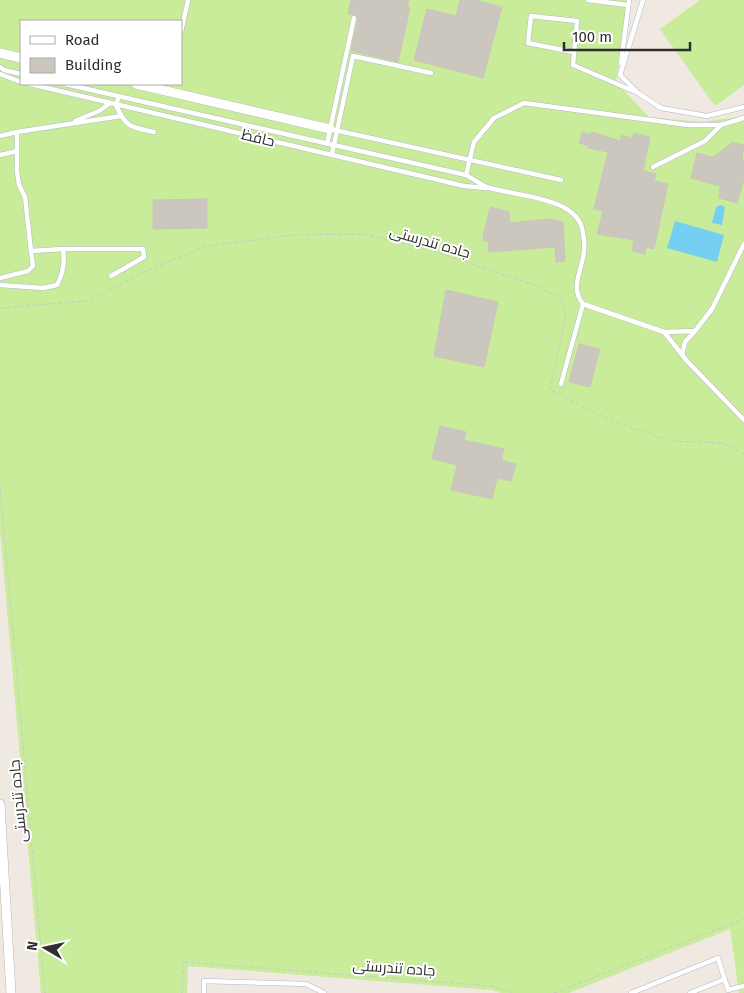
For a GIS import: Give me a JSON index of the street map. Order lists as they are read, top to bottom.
{
  "streets": {
    "lane": ["حافظ"],
    "path": ["جاده تندرستی"]
  },
  "legend": ["Road", "Building"],
  "scale_bar": "100 m",
  "north": "left"
}
